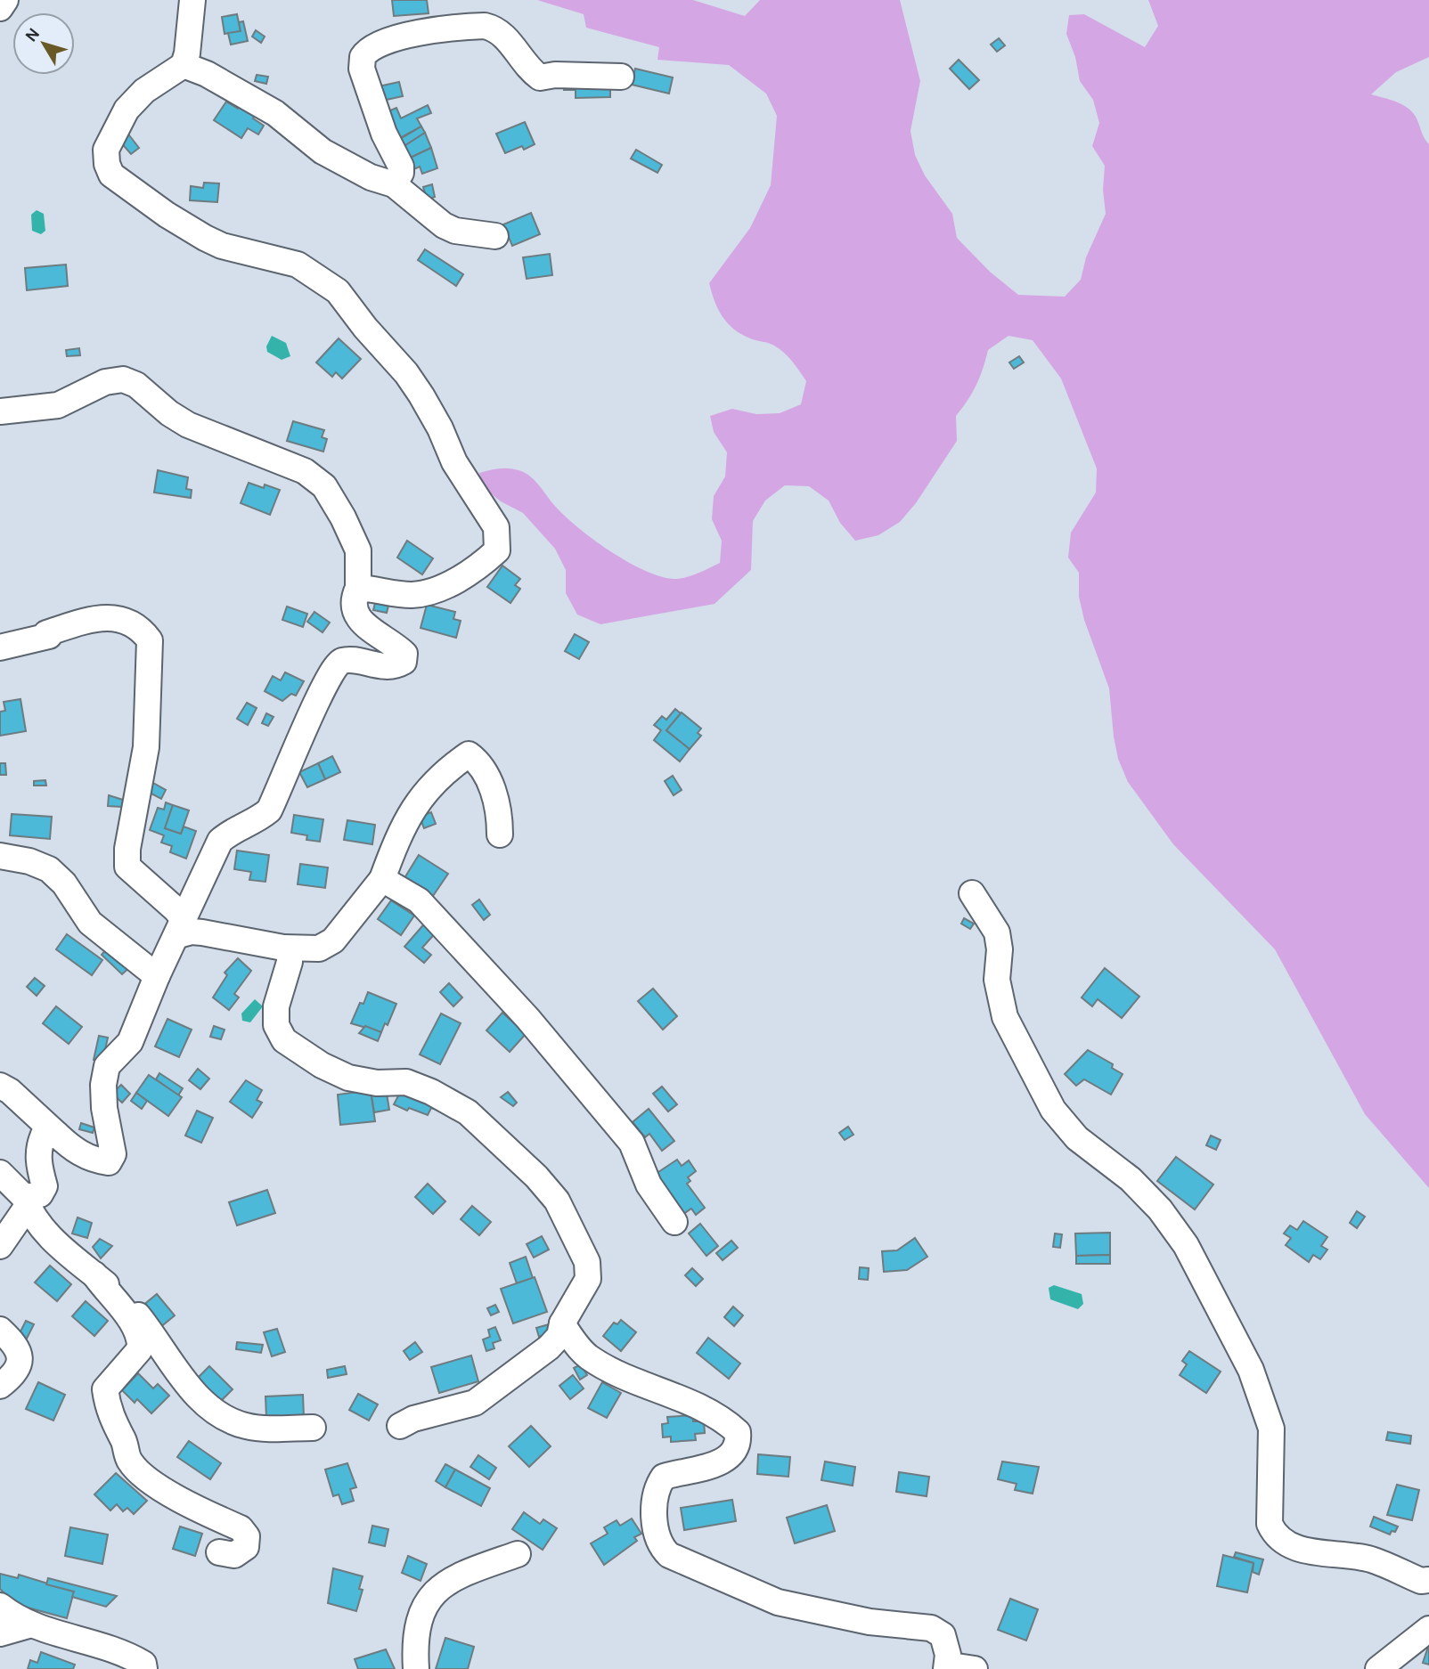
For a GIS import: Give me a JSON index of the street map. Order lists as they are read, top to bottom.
{
  "north": "top left"
}
